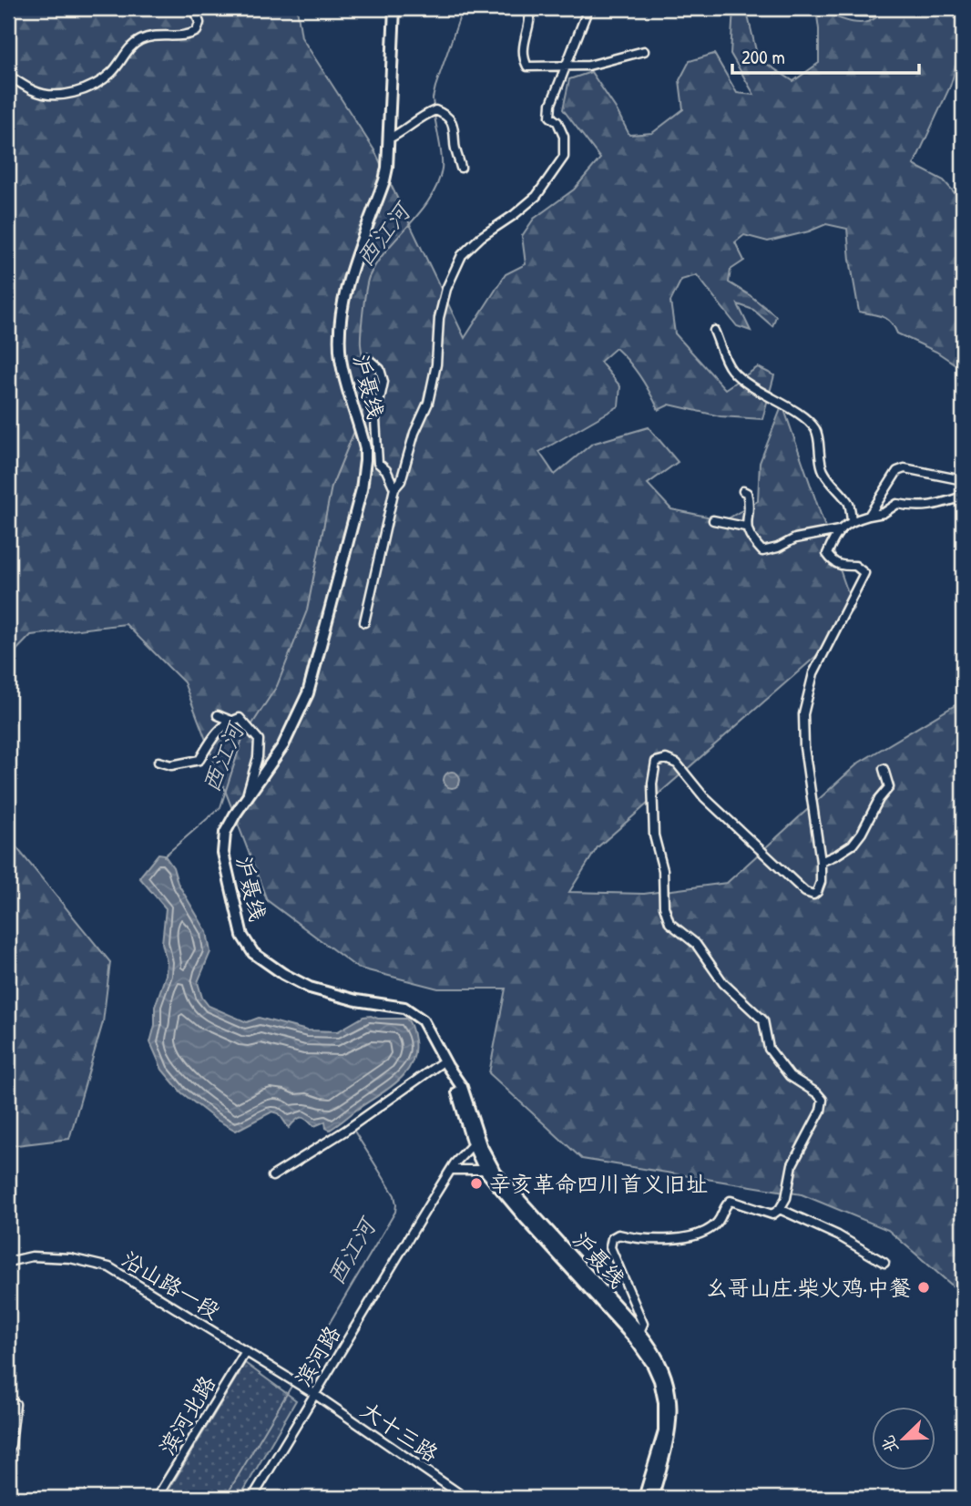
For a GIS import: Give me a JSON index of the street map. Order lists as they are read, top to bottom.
{
  "streets": {
    "highway": ["沪聂线"],
    "street": [
      "沿山路一段",
      "滨河路",
      "滨河北路",
      "大十三路"
    ]
  },
  "crossings": [
    ["沪聂线", "滨河路"],
    ["沿山路一段", "滨河北路"],
    ["沿山路一段", "大十三路"],
    ["滨河路", "大十三路"]
  ],
  "water": ["西江河"],
  "places": ["辛亥革命四川首义旧址", "幺哥山庄·柴火鸡·中餐"],
  "scale_bar": "200 m",
  "north": "bottom left"
}
